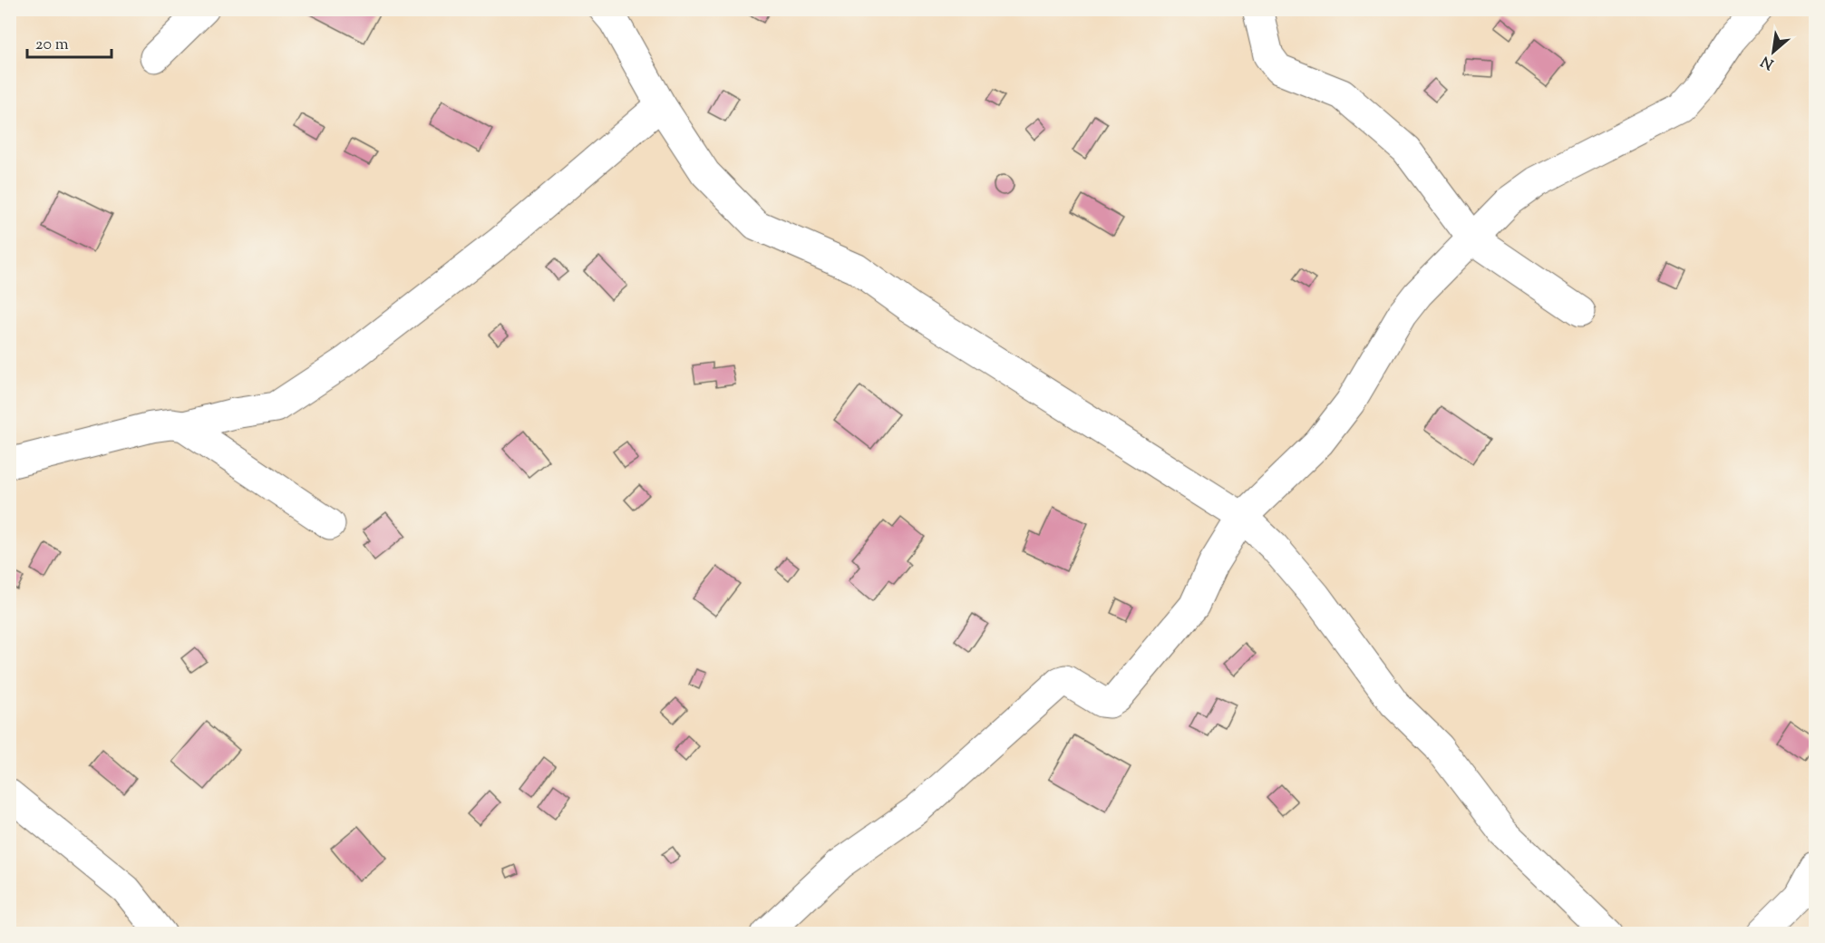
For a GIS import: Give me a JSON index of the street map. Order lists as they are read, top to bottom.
{
  "scale_bar": "20 m",
  "north": "bottom left"
}
